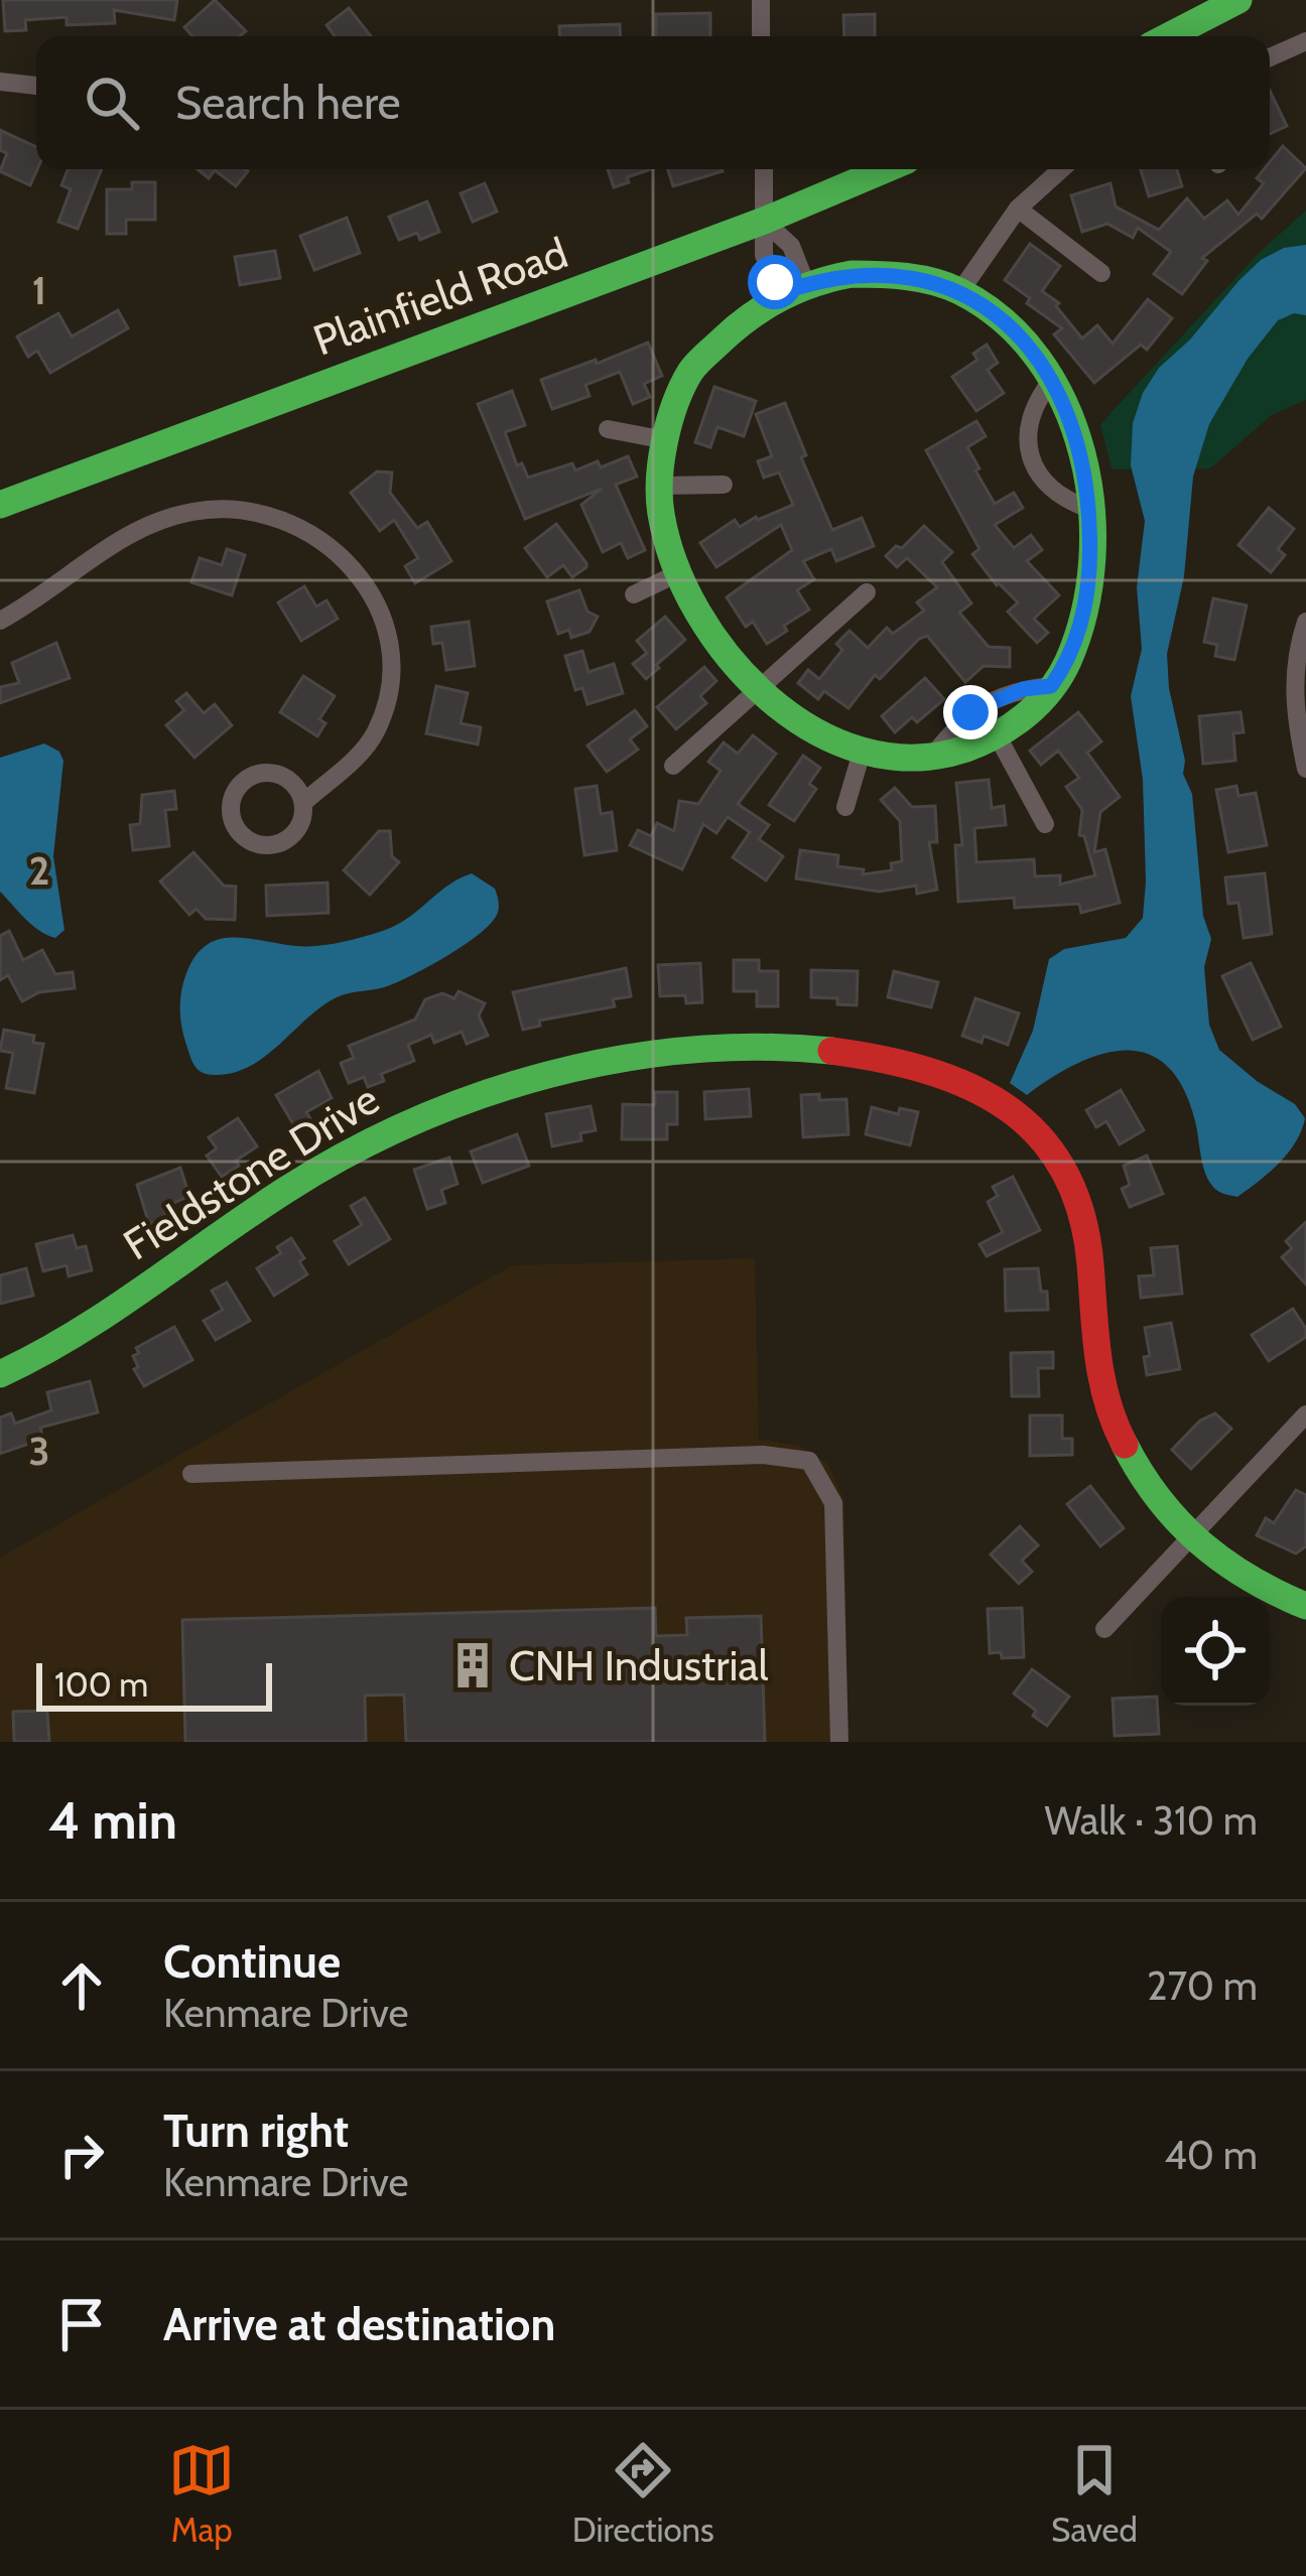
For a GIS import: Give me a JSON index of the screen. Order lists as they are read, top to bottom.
{
  "streets": {
    "street": ["Plainfield Road", "Fieldstone Drive"]
  },
  "places": {
    "building": ["CNH Industrial"]
  },
  "scale_bar": "100 m",
  "page": {
    "search": "Search here",
    "scale": "100 m",
    "heading": ["4 min", "Walk · 310 m"],
    "list": [
      ["Continue", "Kenmare Drive", "270 m"],
      ["Turn right", "Kenmare Drive", "40 m"],
      "Arrive at destination"
    ],
    "nav": ["Map", "Directions", "Saved"]
  },
  "grid": {
    "rows": ["1", "2", "3"]
  }
}
